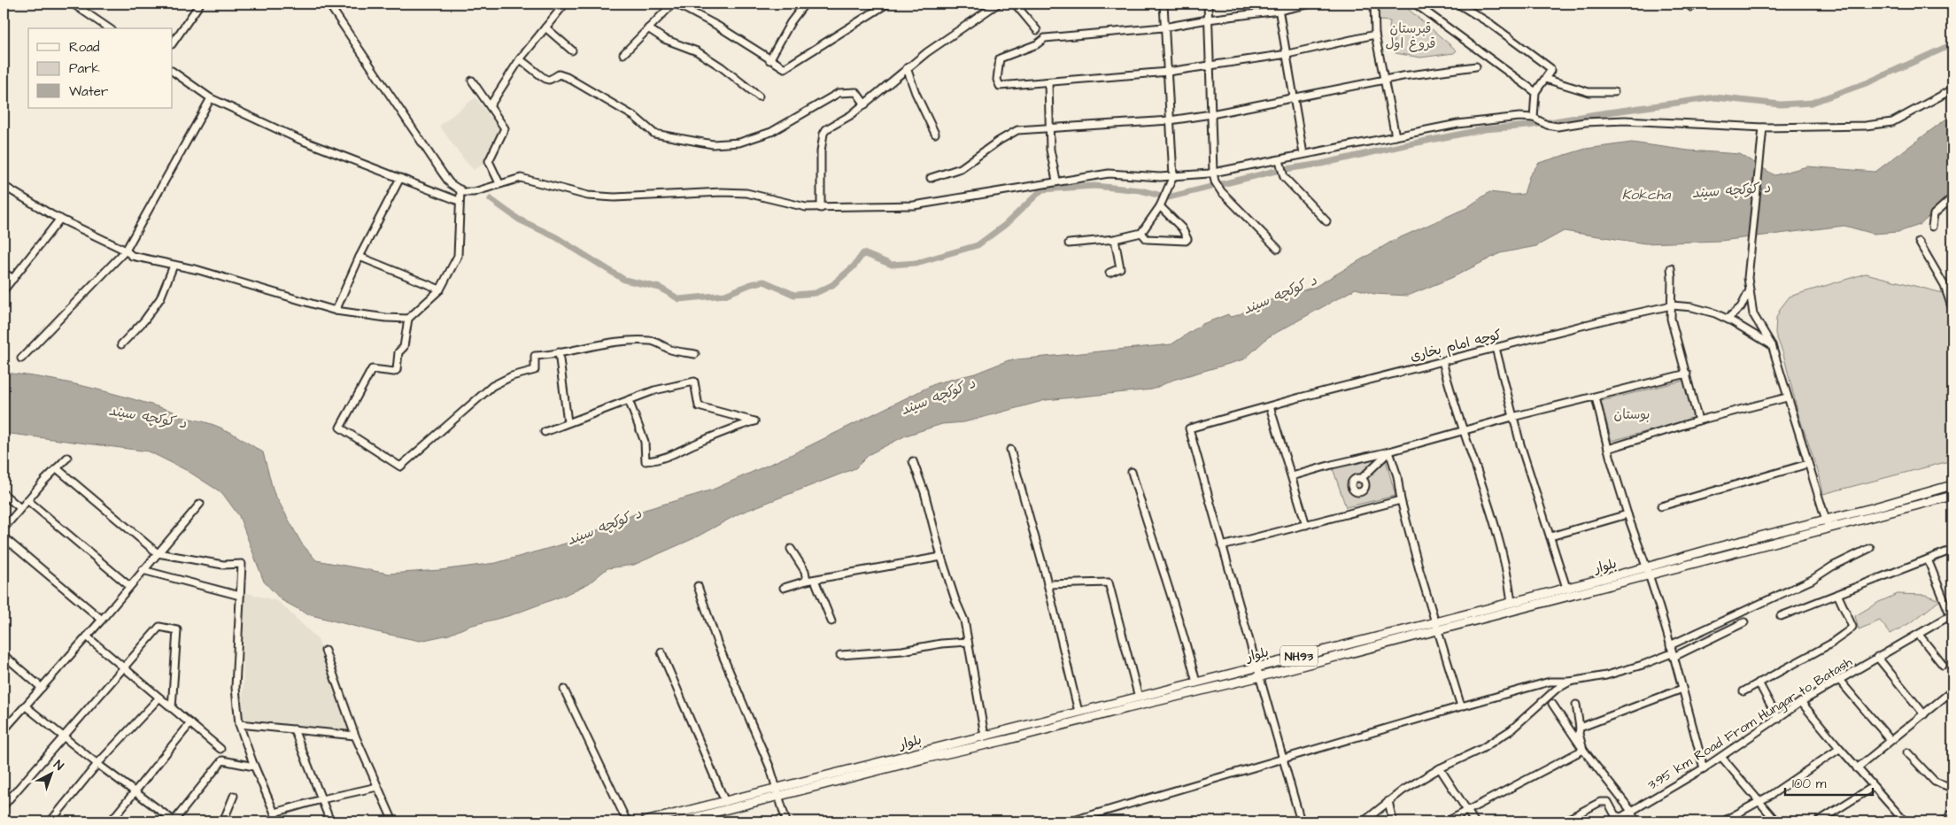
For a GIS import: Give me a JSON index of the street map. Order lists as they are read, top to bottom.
{
  "streets": {
    "main road": ["بلوار", "NH93"],
    "street": ["کوچه امام بخاری", "3.95 km Road From Hungar to Batash"]
  },
  "water": ["د کوکچه سیند", "Kokcha"],
  "parks": ["قبرستان قروغ اول", "بوستان"],
  "legend": ["Road", "Park", "Water"],
  "scale_bar": "100 m",
  "north": "top right"
}
